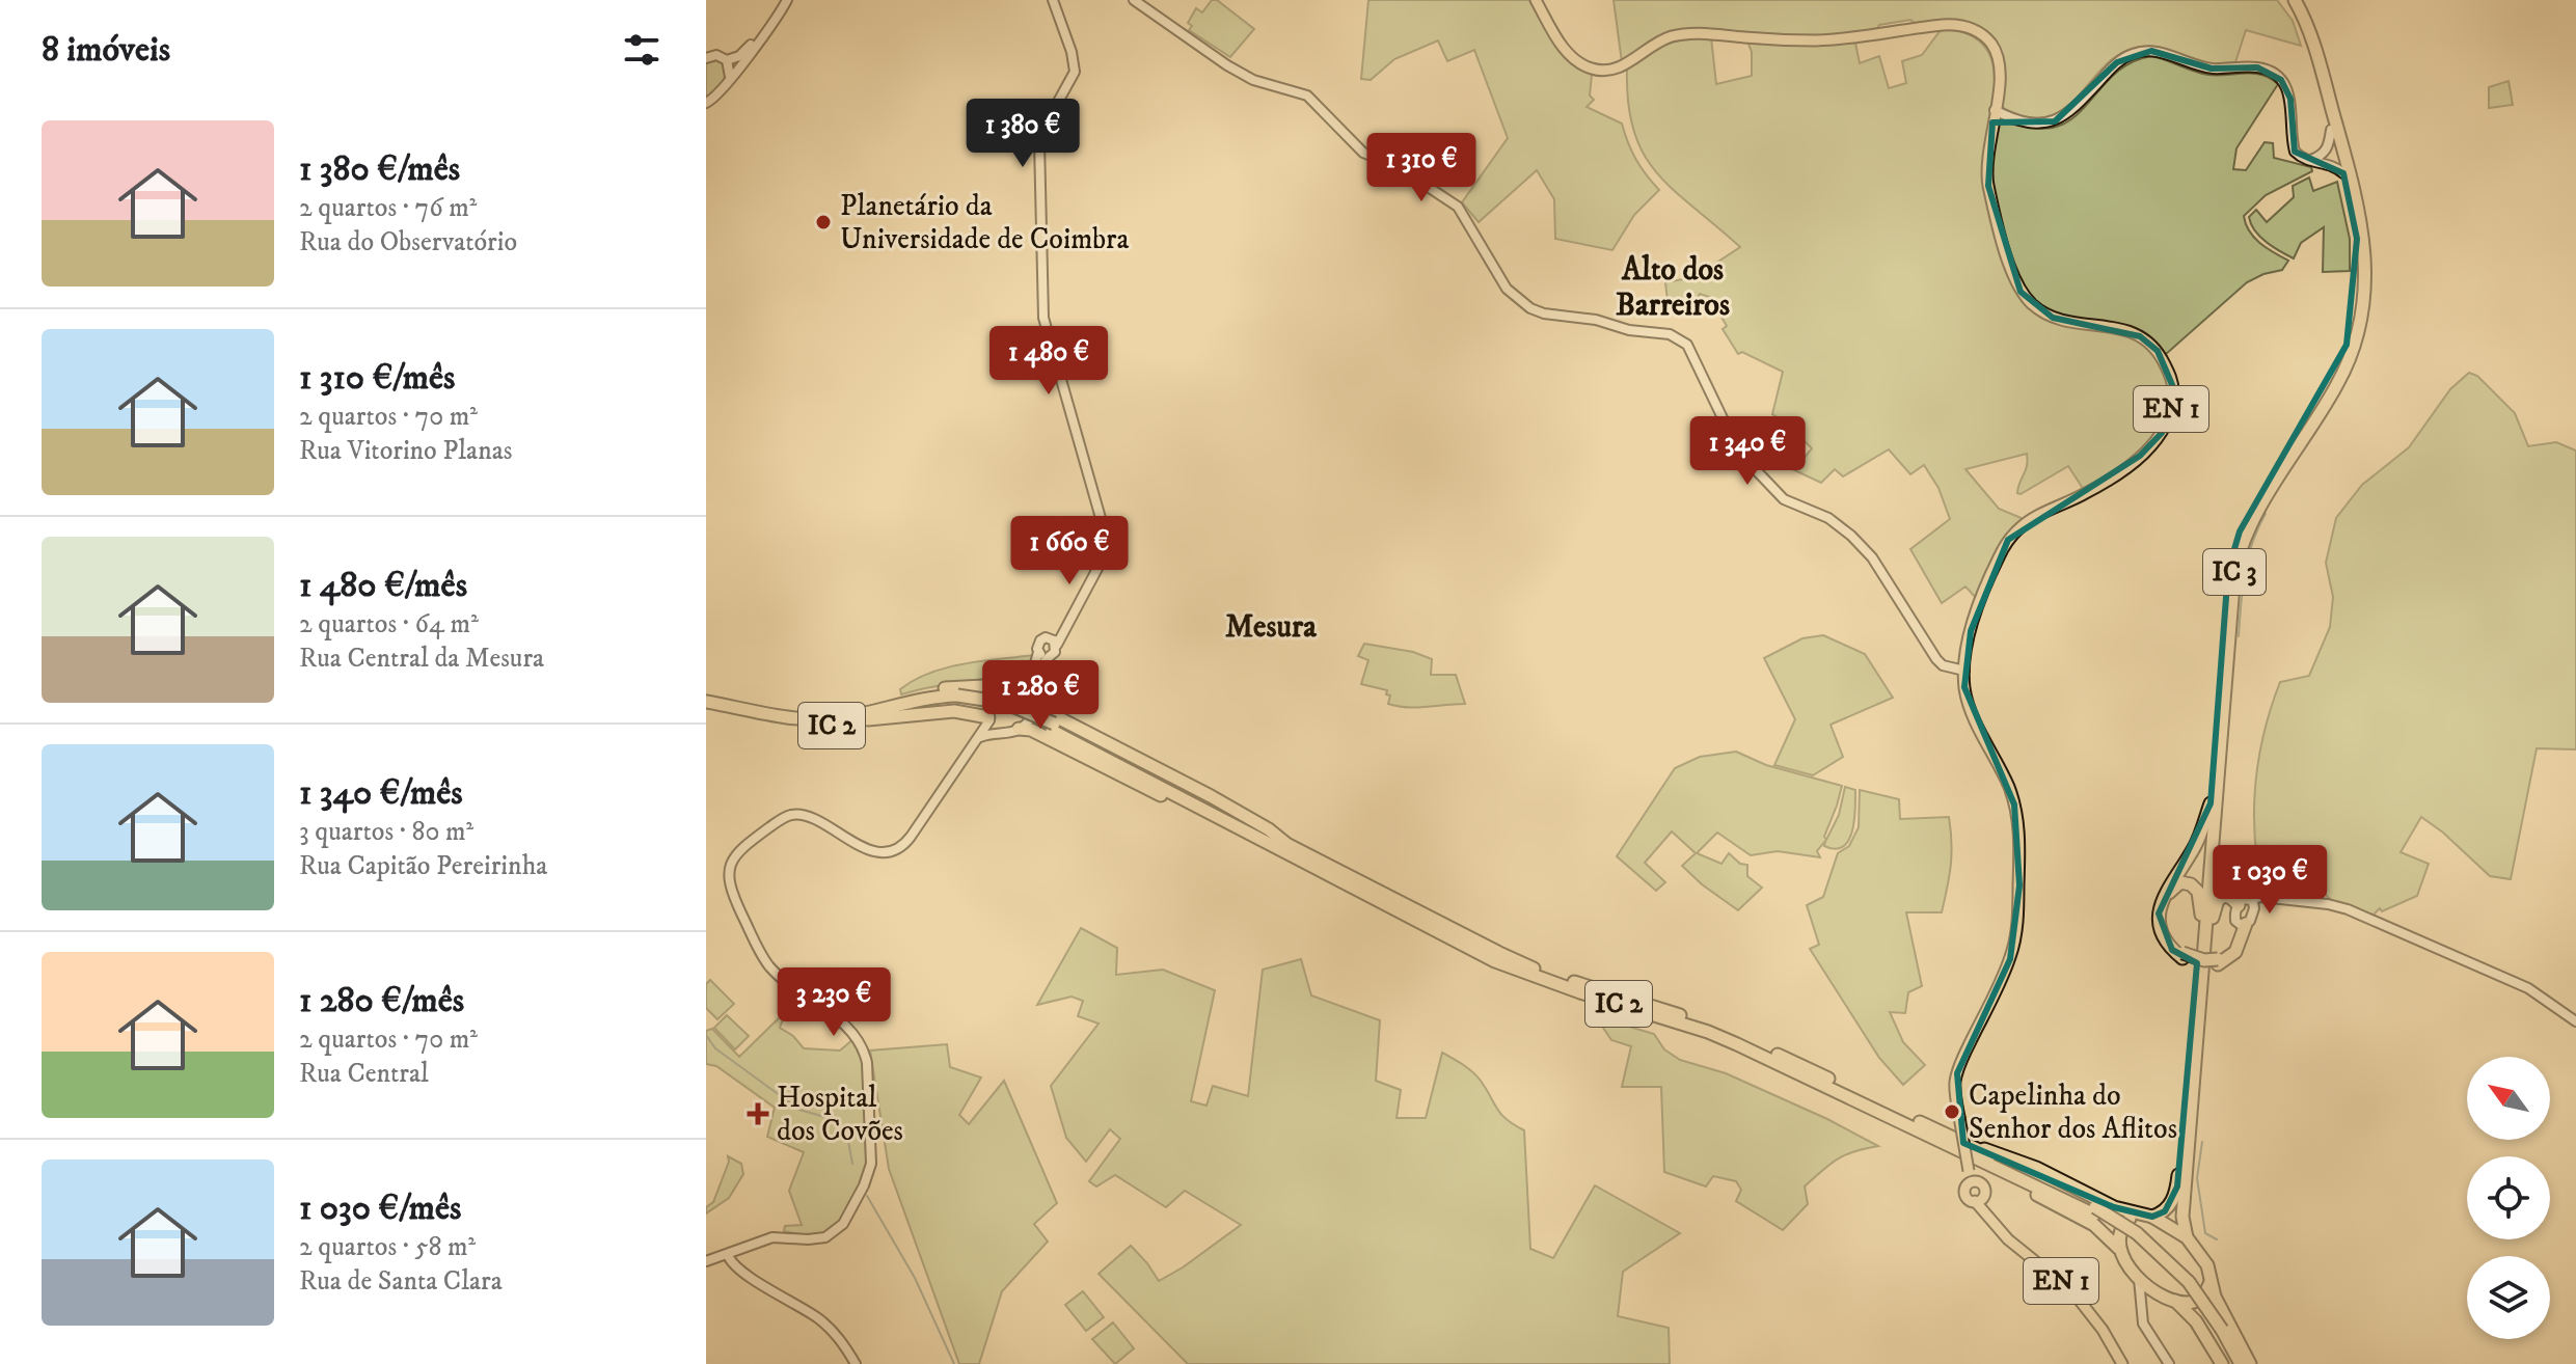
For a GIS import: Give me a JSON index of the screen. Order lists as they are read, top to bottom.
{
  "streets": {
    "highway": ["IC 3", "IC 2"],
    "main road": ["EN 1"]
  },
  "districts": ["Alto dos Barreiros", "Mesura"],
  "places": {
    "other": ["Planetário da Universidade de Coimbra", "Capelinha do Senhor dos Aflitos"],
    "health": ["Hospital dos Covões"]
  },
  "north": "top left",
  "page": {
    "heading": "8 imóveis",
    "price": [
      "1 380 €",
      "1 310 €",
      "1 480 €",
      "1 340 €",
      "1 660 €",
      "1 280 €",
      "1 030 €",
      "3 230 €"
    ],
    "list": [
      {
        "name": "1 380 €/mês",
        "note": "2 quartos · 76 m² · Rua do Observatório"
      },
      {
        "name": "1 310 €/mês",
        "note": "2 quartos · 70 m² · Rua Vitorino Planas"
      },
      {
        "name": "1 480 €/mês",
        "note": "2 quartos · 64 m² · Rua Central da Mesura"
      },
      {
        "name": "1 340 €/mês",
        "note": "3 quartos · 80 m² · Rua Capitão Pereirinha"
      },
      {
        "name": "1 280 €/mês",
        "note": "2 quartos · 70 m² · Rua Central"
      },
      {
        "name": "1 030 €/mês",
        "note": "2 quartos · 58 m² · Rua de Santa Clara"
      }
    ]
  }
}
